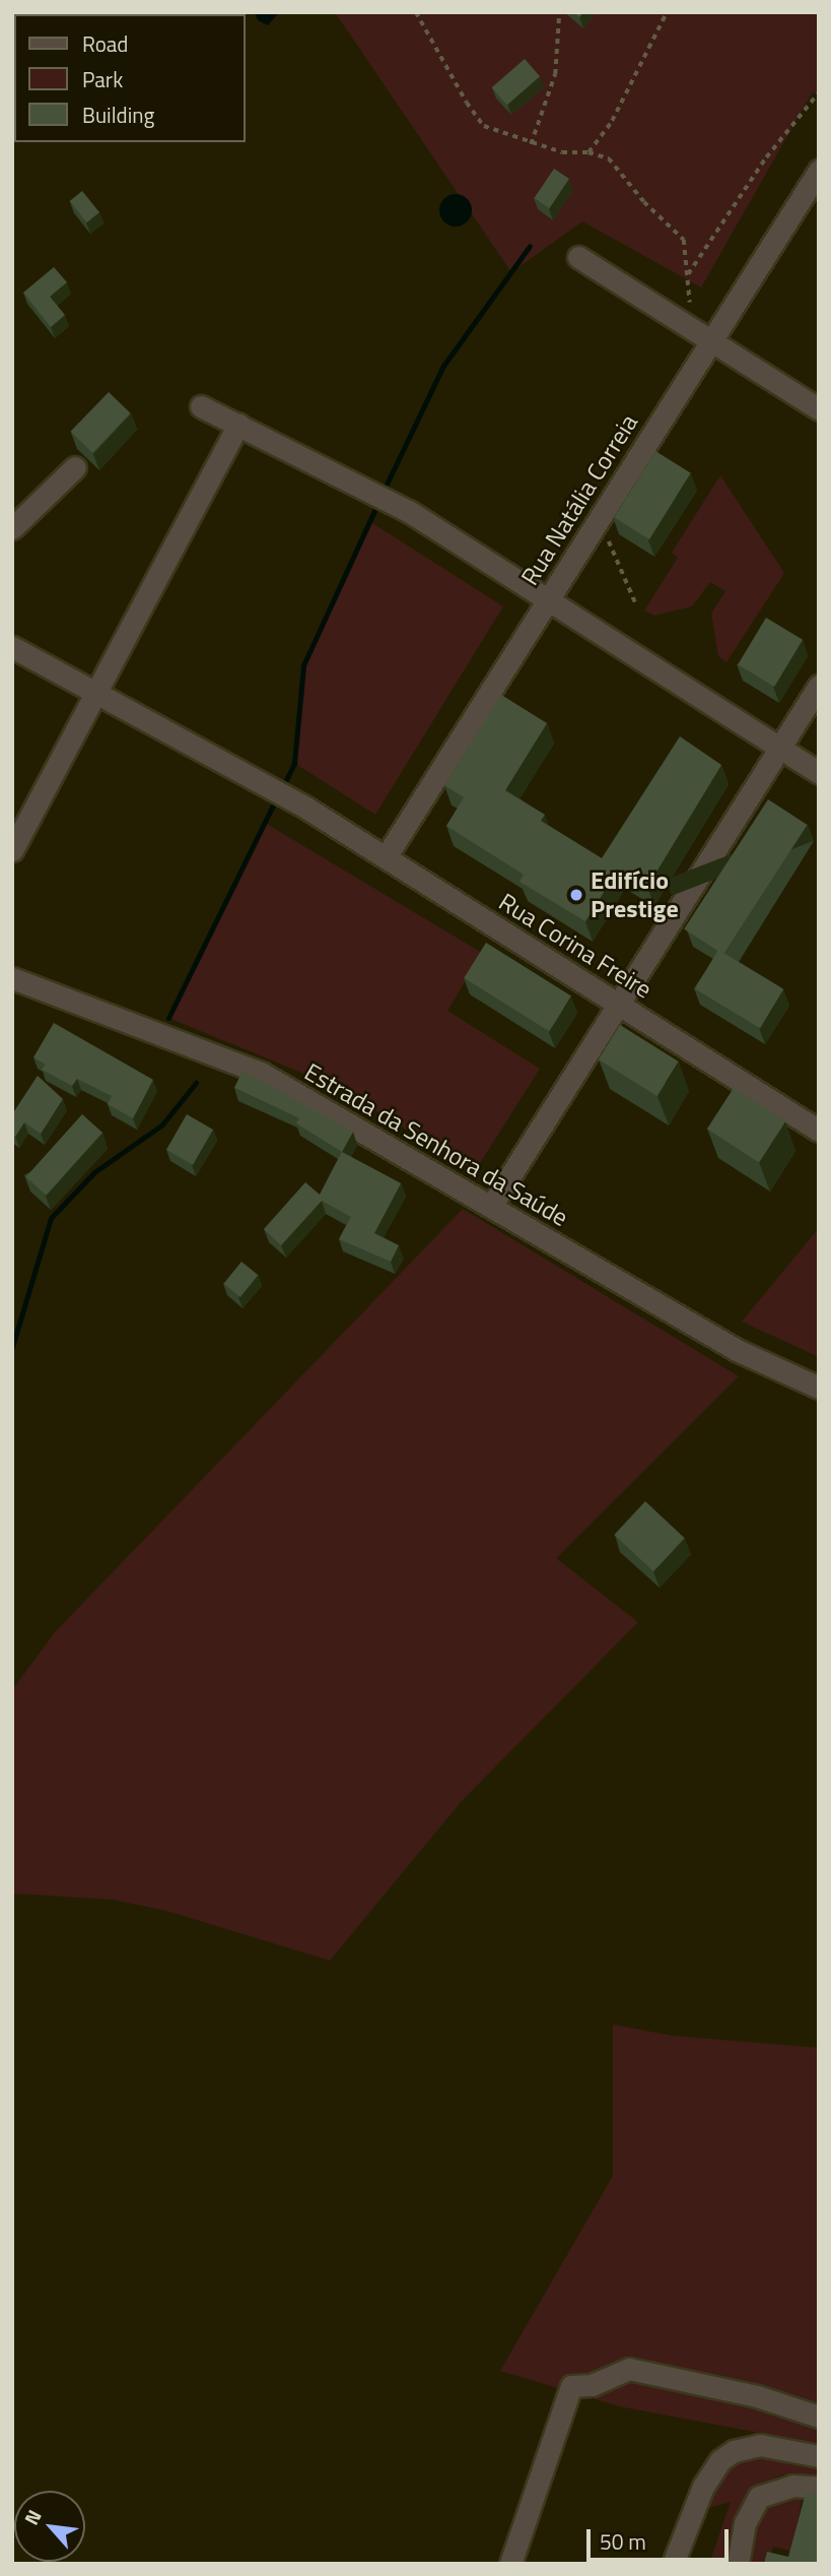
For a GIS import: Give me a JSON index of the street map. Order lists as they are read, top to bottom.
{
  "streets": {
    "street": ["Rua Natália Correia", "Rua Corina Freire", "Estrada da Senhora da Saúde"]
  },
  "crossings": [
    ["Rua Natália Correia", "Rua Corina Freire"]
  ],
  "places": ["Edifício Prestige"],
  "legend": ["Road", "Park", "Building"],
  "scale_bar": "50 m",
  "north": "top left"
}
